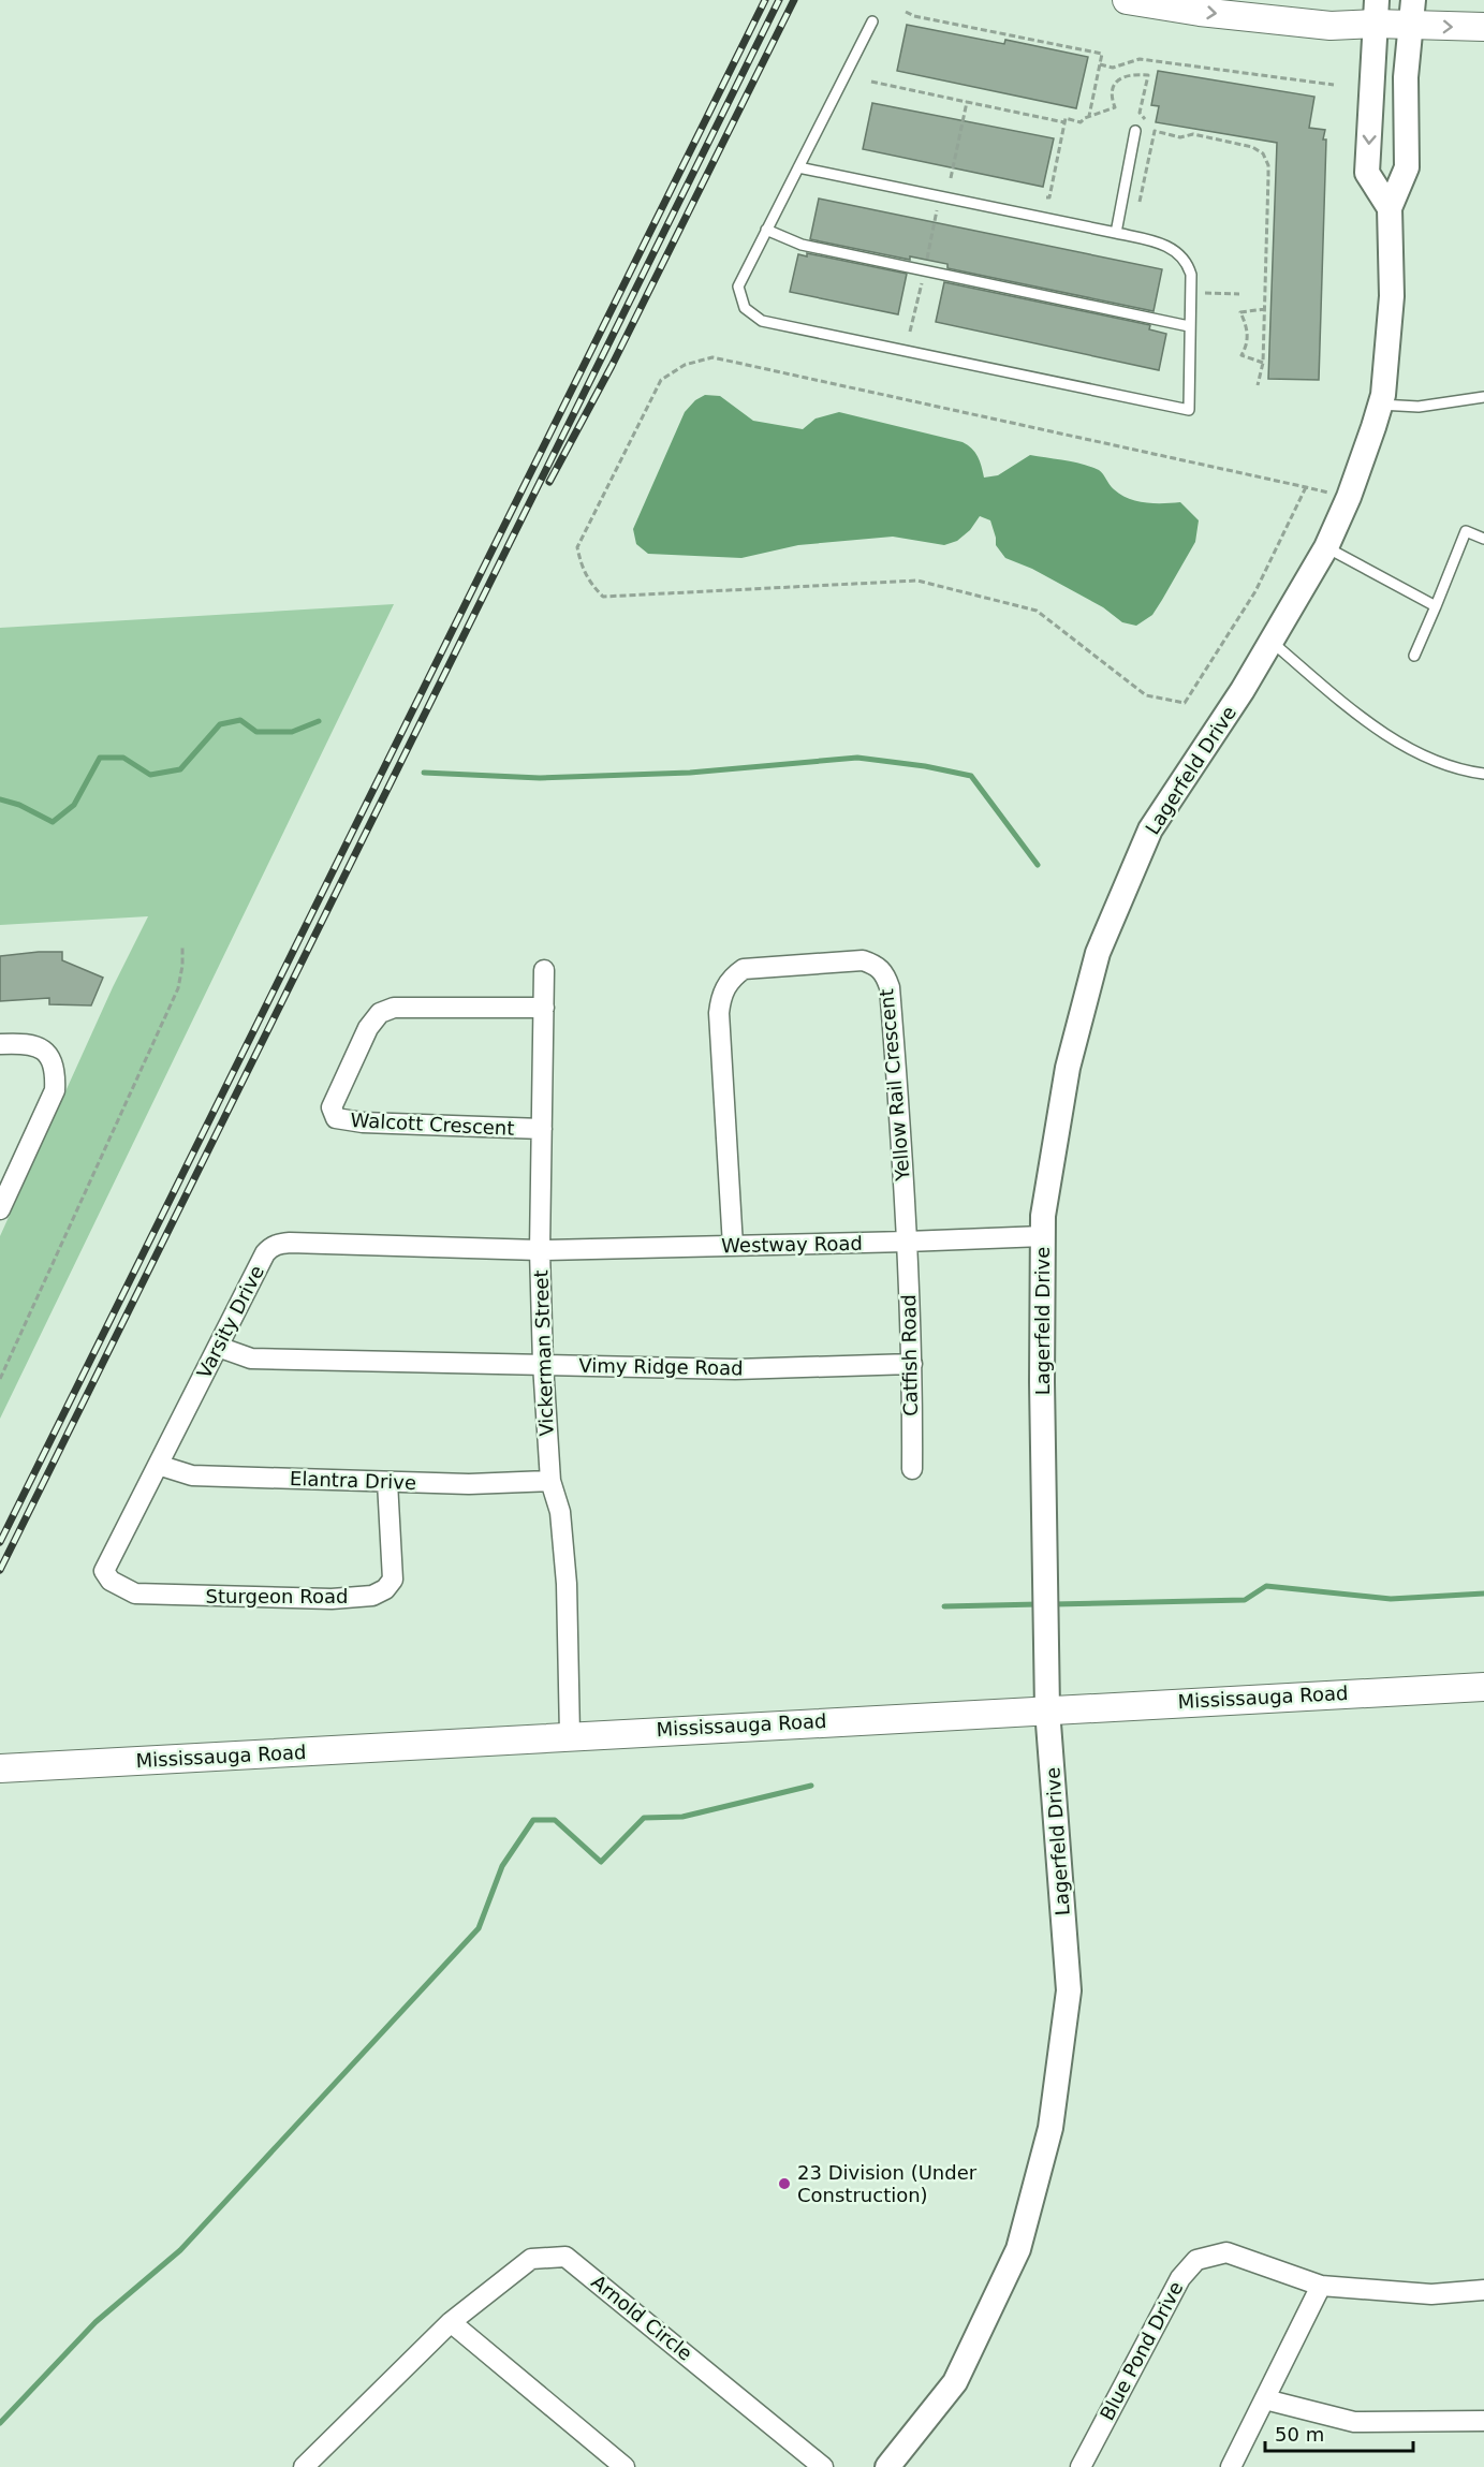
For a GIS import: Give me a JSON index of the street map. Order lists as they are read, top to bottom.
{
  "streets": {
    "main road": ["Mississauga Road"],
    "street": [
      "Lagerfeld Drive",
      "Yellow Rail Crescent",
      "Walcott Crescent",
      "Westway Road",
      "Varsity Drive",
      "Vickerman Street",
      "Catfish Road",
      "Vimy Ridge Road",
      "Elantra Drive",
      "Sturgeon Road",
      "Arnold Circle",
      "Blue Pond Drive"
    ]
  },
  "crossings": [
    ["Lagerfeld Drive", "Westway Road"],
    ["Lagerfeld Drive", "Mississauga Road"],
    ["Yellow Rail Crescent", "Westway Road"],
    ["Yellow Rail Crescent", "Catfish Road"],
    ["Walcott Crescent", "Vickerman Street"],
    ["Westway Road", "Varsity Drive"],
    ["Westway Road", "Vickerman Street"],
    ["Westway Road", "Catfish Road"],
    ["Varsity Drive", "Vickerman Street"],
    ["Varsity Drive", "Vimy Ridge Road"],
    ["Varsity Drive", "Elantra Drive"],
    ["Varsity Drive", "Sturgeon Road"],
    ["Vickerman Street", "Vimy Ridge Road"],
    ["Vickerman Street", "Elantra Drive"],
    ["Vickerman Street", "Mississauga Road"],
    ["Catfish Road", "Vimy Ridge Road"],
    ["Elantra Drive", "Sturgeon Road"]
  ],
  "places": ["23 Division (Under Construction)"],
  "scale_bar": "50 m"
}
